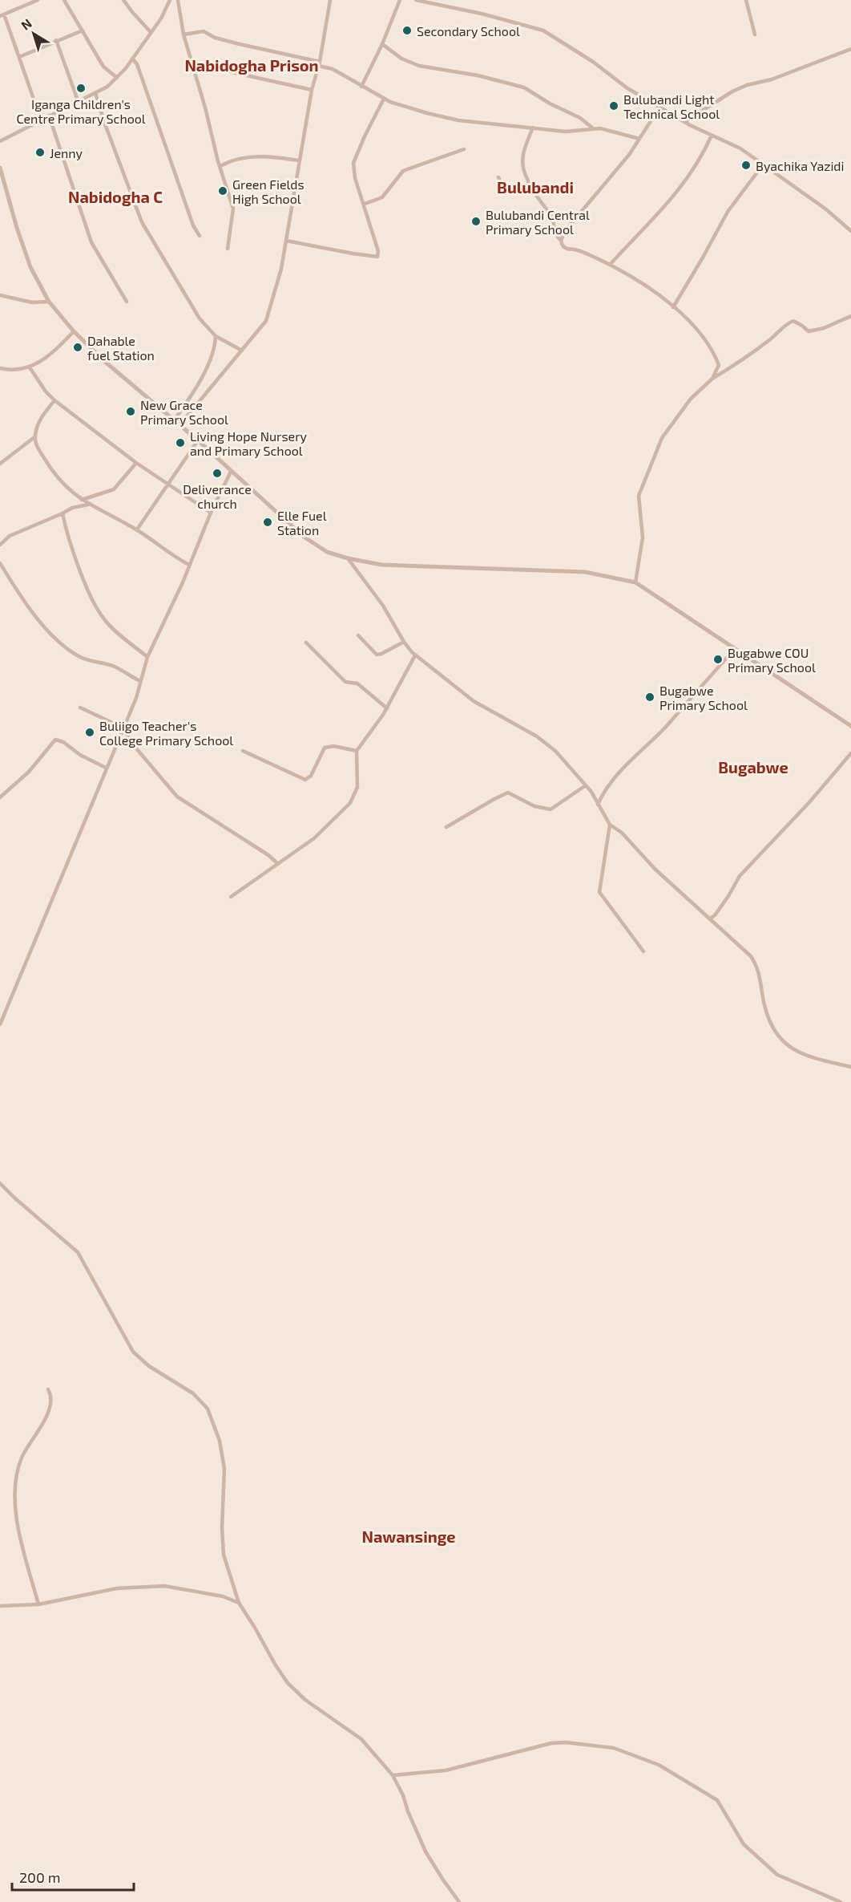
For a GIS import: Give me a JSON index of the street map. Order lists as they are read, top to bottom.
{
  "districts": [
    "Nabidogha Prison",
    "Bulubandi",
    "Nabidogha C",
    "Bugabwe",
    "Nawansinge"
  ],
  "places": [
    "Secondary School",
    "Iganga Children's Centre Primary School",
    "Bulubandi Light Technical School",
    "Jenny",
    "Byachika Yazidi",
    "Green Fields High School",
    "Bulubandi Central Primary School",
    "Dahable fuel Station",
    "New Grace Primary School",
    "Living Hope Nursery and Primary School",
    "Deliverance church",
    "Elle Fuel Station",
    "Bugabwe COU Primary School",
    "Bugabwe Primary School",
    "Buliigo Teacher's College Primary School"
  ],
  "scale_bar": "200 m",
  "north": "top left"
}
